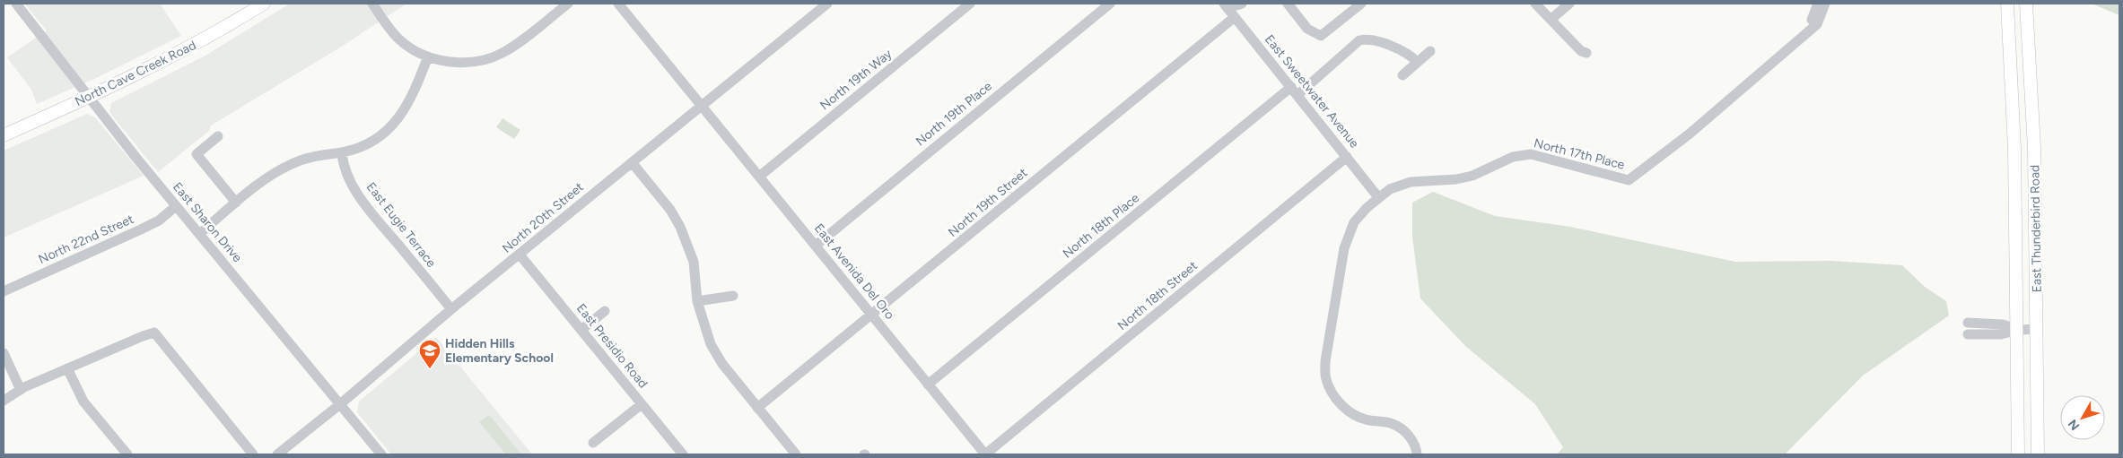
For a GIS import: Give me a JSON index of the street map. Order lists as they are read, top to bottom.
{
  "streets": {
    "main road": ["North Cave Creek Road", "East Thunderbird Road"],
    "street": [
      "North 19th Way",
      "East Sweetwater Avenue",
      "North 19th Place",
      "North 17th Place",
      "North 19th Street",
      "North 20th Street",
      "East Sharon Drive",
      "East Eugie Terrace",
      "North 18th Place",
      "North 22nd Street",
      "East Avenida Del Oro",
      "North 18th Street",
      "East Presidio Road"
    ]
  },
  "crossings": [
    ["North Cave Creek Road", "East Sharon Drive"],
    ["North 19th Way", "East Avenida Del Oro"],
    ["East Sweetwater Avenue", "North 17th Place"],
    ["East Sweetwater Avenue", "North 19th Street"],
    ["East Sweetwater Avenue", "North 18th Place"],
    ["East Sweetwater Avenue", "North 18th Street"],
    ["North 19th Place", "East Avenida Del Oro"],
    ["North 19th Street", "East Avenida Del Oro"],
    ["North 20th Street", "East Sharon Drive"],
    ["North 20th Street", "East Eugie Terrace"],
    ["North 20th Street", "East Avenida Del Oro"],
    ["North 20th Street", "East Presidio Road"],
    ["East Sharon Drive", "North 22nd Street"],
    ["North 18th Place", "East Avenida Del Oro"],
    ["East Avenida Del Oro", "North 18th Street"]
  ],
  "places": {
    "school or university": ["Hidden Hills Elementary School"]
  },
  "north": "bottom left"
}
